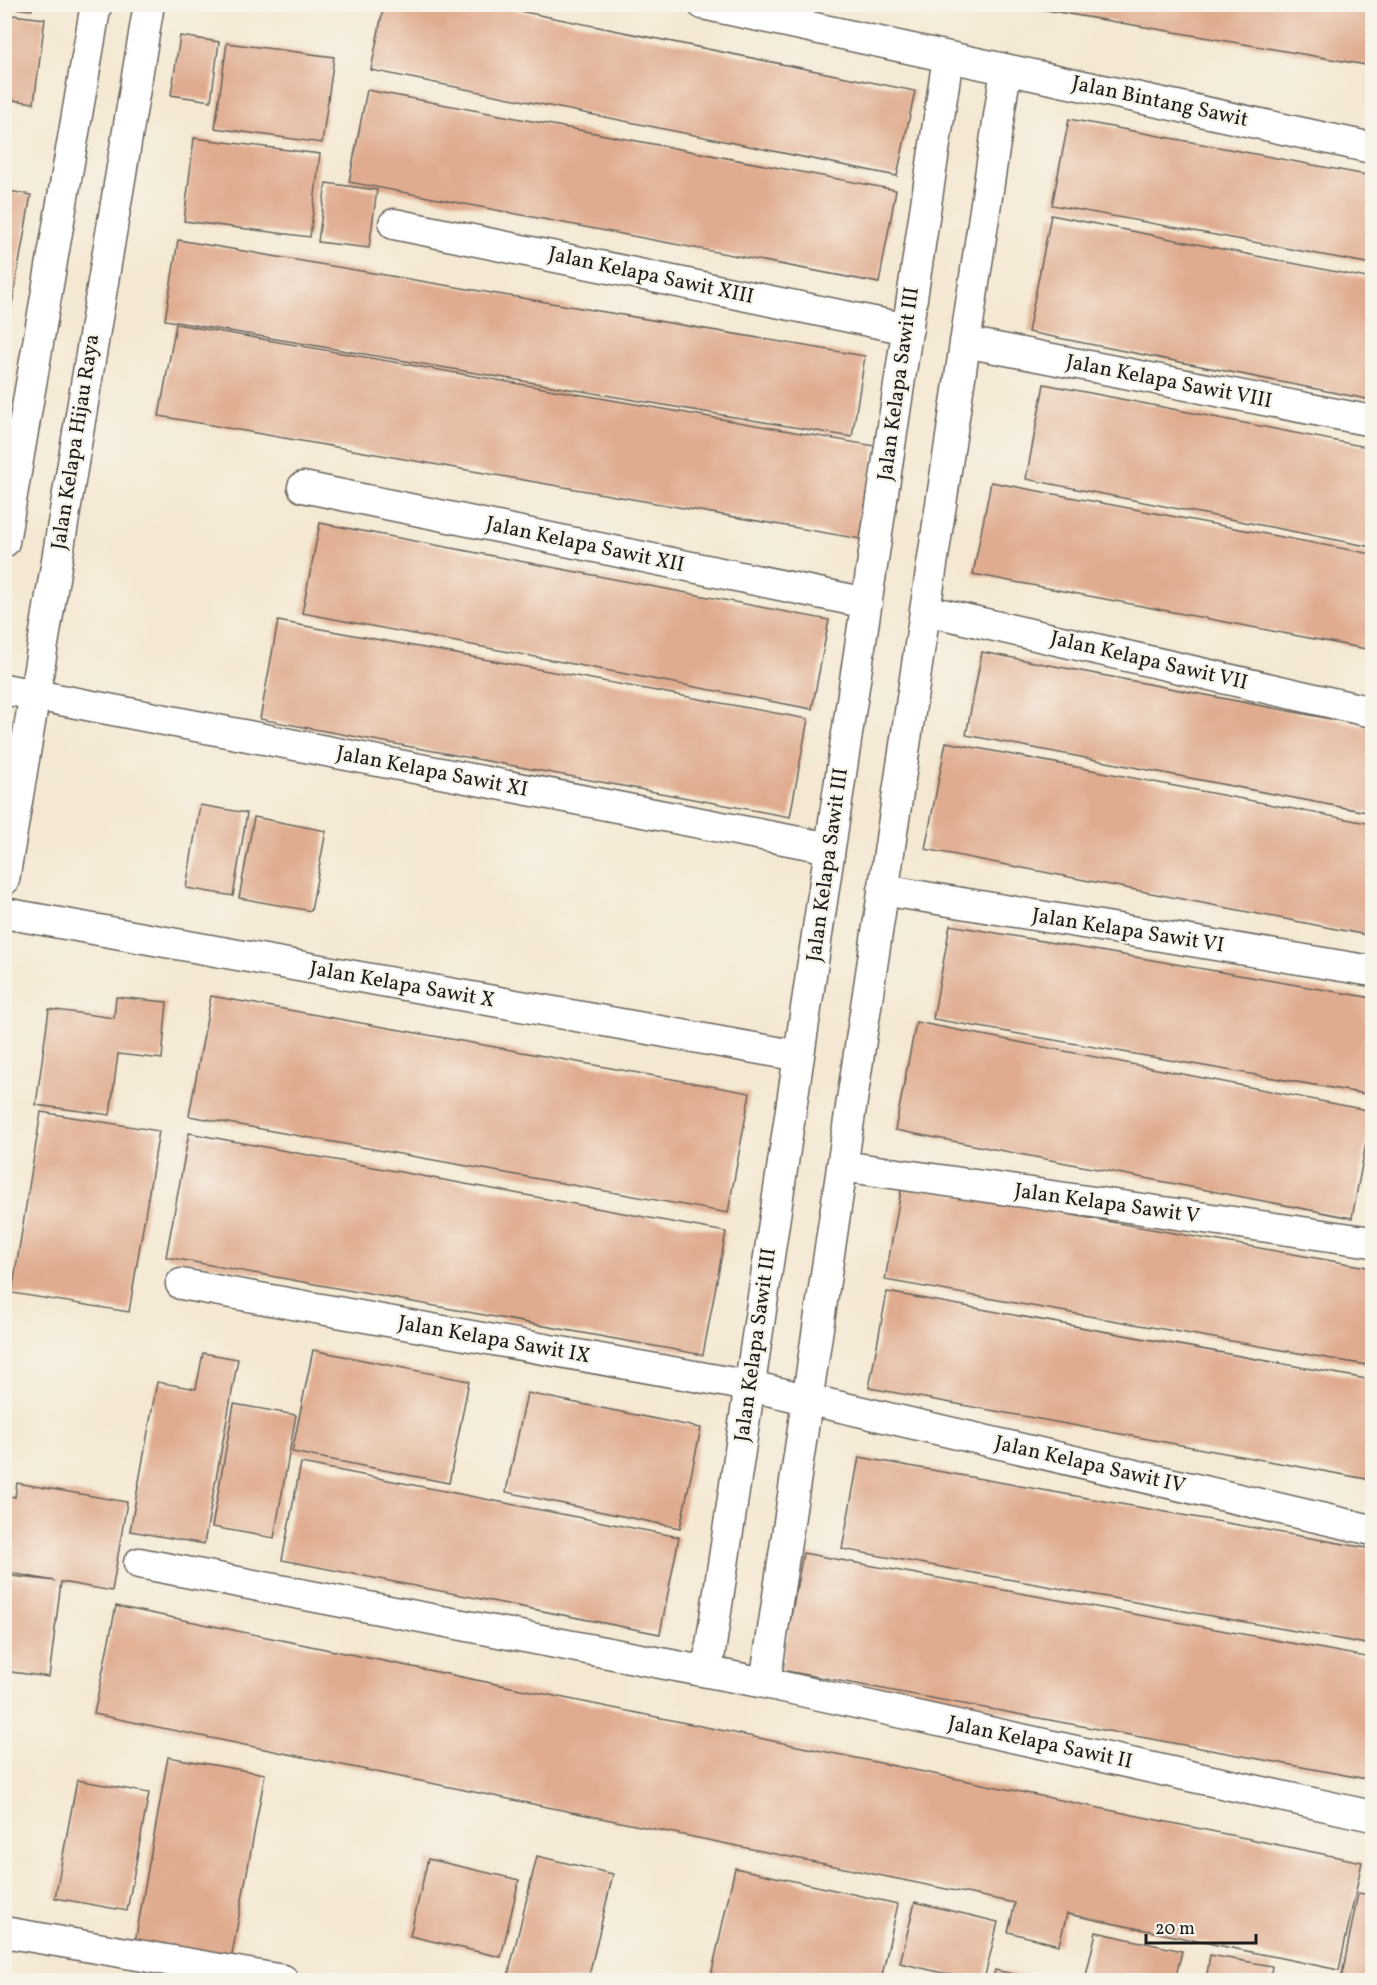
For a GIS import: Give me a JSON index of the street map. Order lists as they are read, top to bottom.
{
  "streets": {
    "street": [
      "Jalan Bintang Sawit",
      "Jalan Kelapa Sawit XIII",
      "Jalan Kelapa Sawit VIII",
      "Jalan Kelapa Sawit III",
      "Jalan Kelapa Hijau Raya",
      "Jalan Kelapa Sawit XII",
      "Jalan Kelapa Sawit VII",
      "Jalan Kelapa Sawit XI",
      "Jalan Kelapa Sawit VI",
      "Jalan Kelapa Sawit X",
      "Jalan Kelapa Sawit V",
      "Jalan Kelapa Sawit IX",
      "Jalan Kelapa Sawit IV",
      "Jalan Kelapa Sawit II"
    ]
  },
  "crossings": [
    ["Jalan Bintang Sawit", "Jalan Kelapa Sawit III"],
    ["Jalan Kelapa Sawit XIII", "Jalan Kelapa Sawit III"],
    ["Jalan Kelapa Sawit III", "Jalan Kelapa Sawit XII"],
    ["Jalan Kelapa Sawit III", "Jalan Kelapa Sawit XI"],
    ["Jalan Kelapa Sawit III", "Jalan Kelapa Sawit X"],
    ["Jalan Kelapa Sawit III", "Jalan Kelapa Sawit IX"],
    ["Jalan Kelapa Sawit III", "Jalan Kelapa Sawit II"],
    ["Jalan Kelapa Hijau Raya", "Jalan Kelapa Sawit XI"],
    ["Jalan Kelapa Sawit IX", "Jalan Kelapa Sawit IV"]
  ],
  "scale_bar": "20 m"
}
